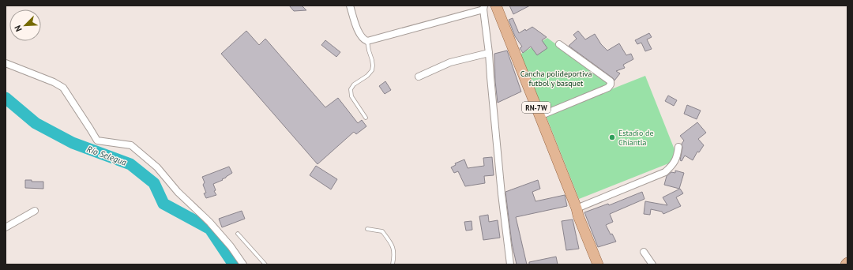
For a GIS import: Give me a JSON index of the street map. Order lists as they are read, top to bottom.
{
  "streets": {
    "main road": ["RN-7W"]
  },
  "water": ["Río Selegua"],
  "parks": ["Cancha polideportiva futbol y basquet"],
  "places": ["Estadio de Chiantla"],
  "north": "bottom left"
}
